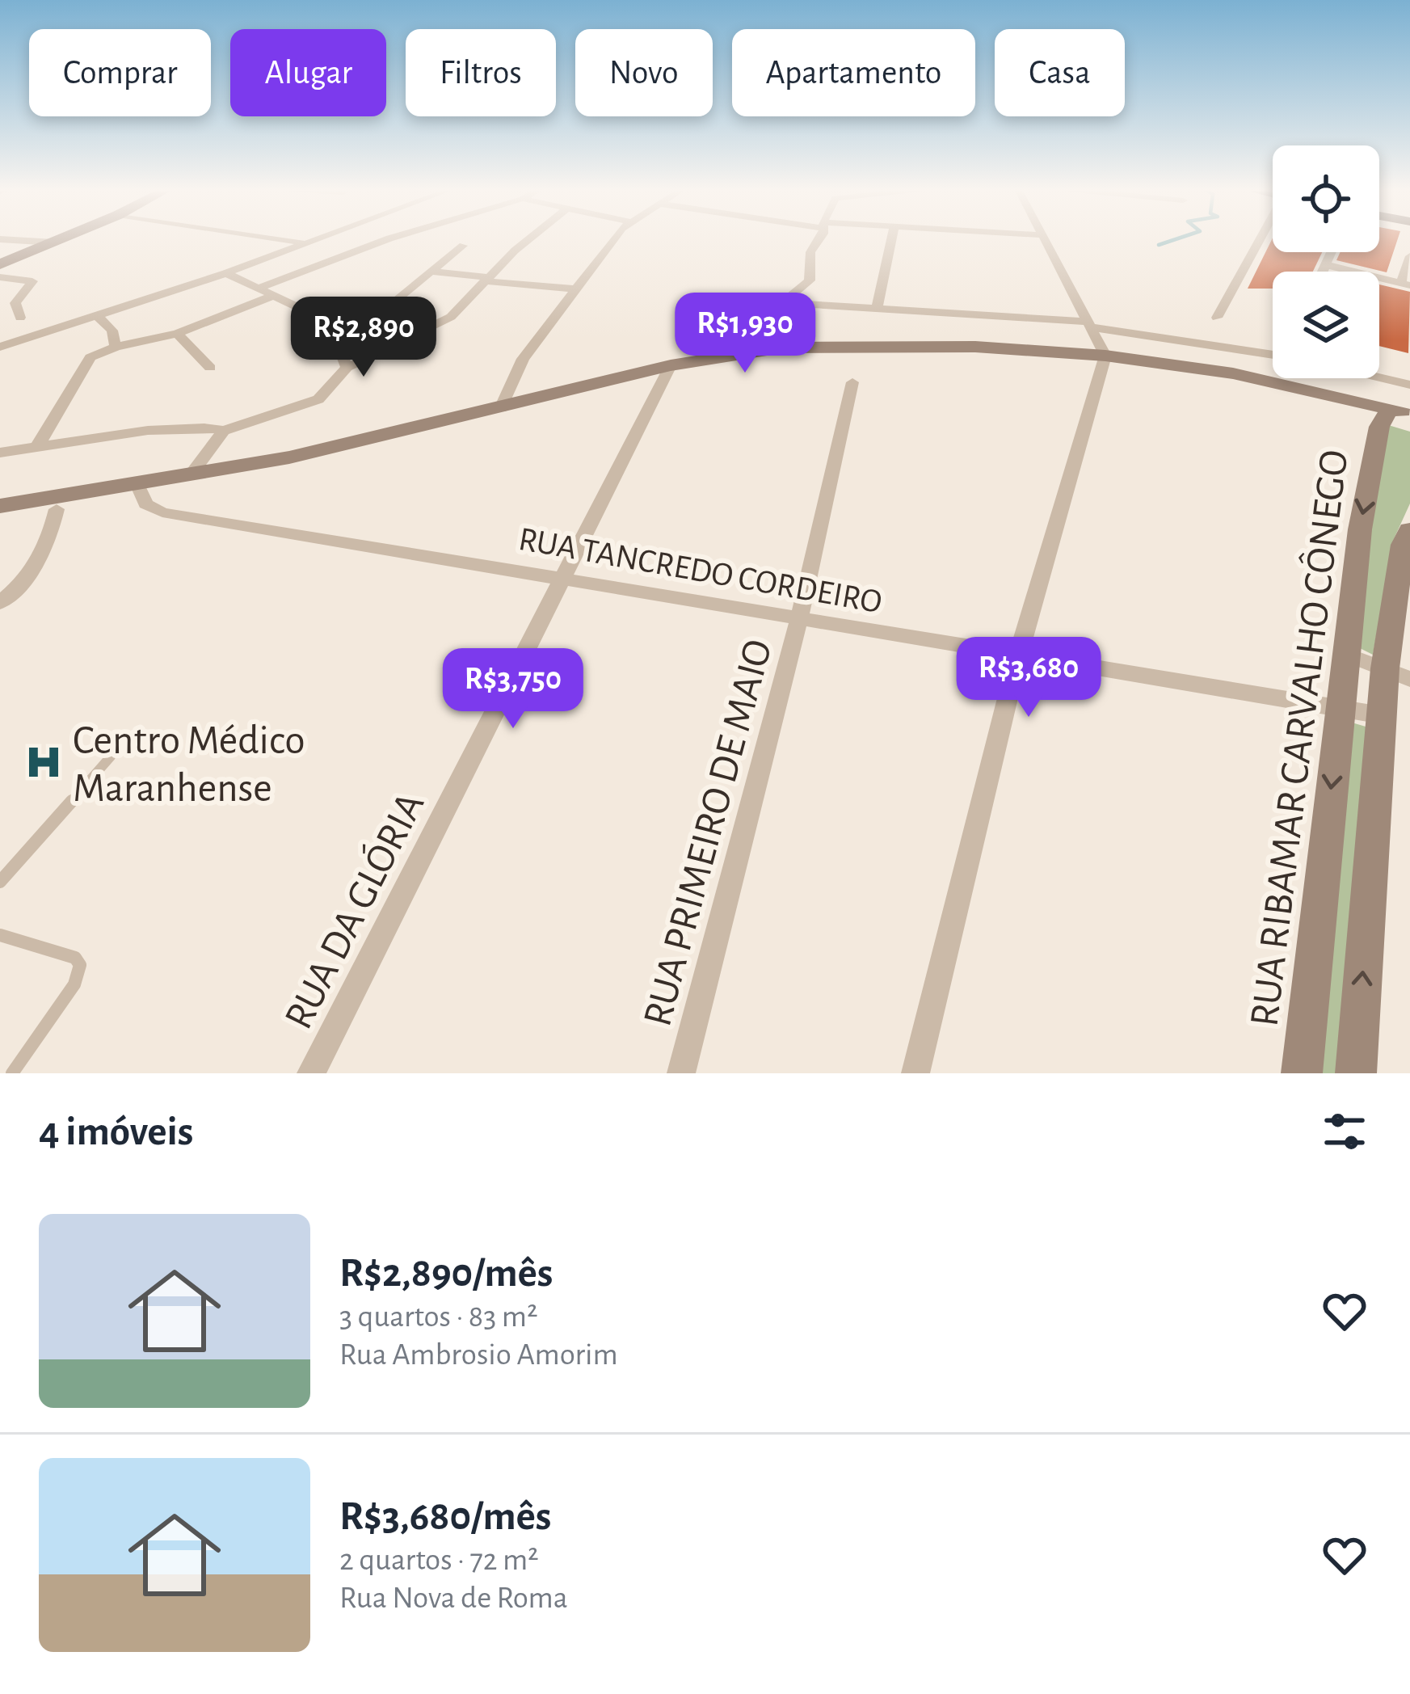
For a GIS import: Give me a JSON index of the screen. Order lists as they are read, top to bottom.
{
  "streets": {
    "street": [
      "RUA TANCREDO CORDEIRO",
      "RUA RIBAMAR CARVALHO CÔNEGO",
      "RUA PRIMEIRO DE MAIO",
      "RUA DA GLÓRIA"
    ]
  },
  "crossings": [
    ["RUA TANCREDO CORDEIRO", "RUA RIBAMAR CARVALHO CÔNEGO"],
    ["RUA TANCREDO CORDEIRO", "RUA PRIMEIRO DE MAIO"],
    ["RUA TANCREDO CORDEIRO", "RUA DA GLÓRIA"]
  ],
  "places": {
    "hospital": ["Centro Médico Maranhense"]
  },
  "page": {
    "chip": [
      "Comprar",
      "Alugar",
      "Filtros",
      "Novo",
      "Apartamento",
      "Casa"
    ],
    "price": [
      "R$1,930",
      "R$2,890",
      "R$3,680",
      "R$3,750"
    ],
    "heading": "4 imóveis",
    "list": [
      {
        "name": "R$2,890/mês",
        "note": "3 quartos · 83 m² · Rua Ambrosio Amorim"
      },
      {
        "name": "R$3,680/mês",
        "note": "2 quartos · 72 m² · Rua Nova de Roma"
      }
    ]
  }
}
